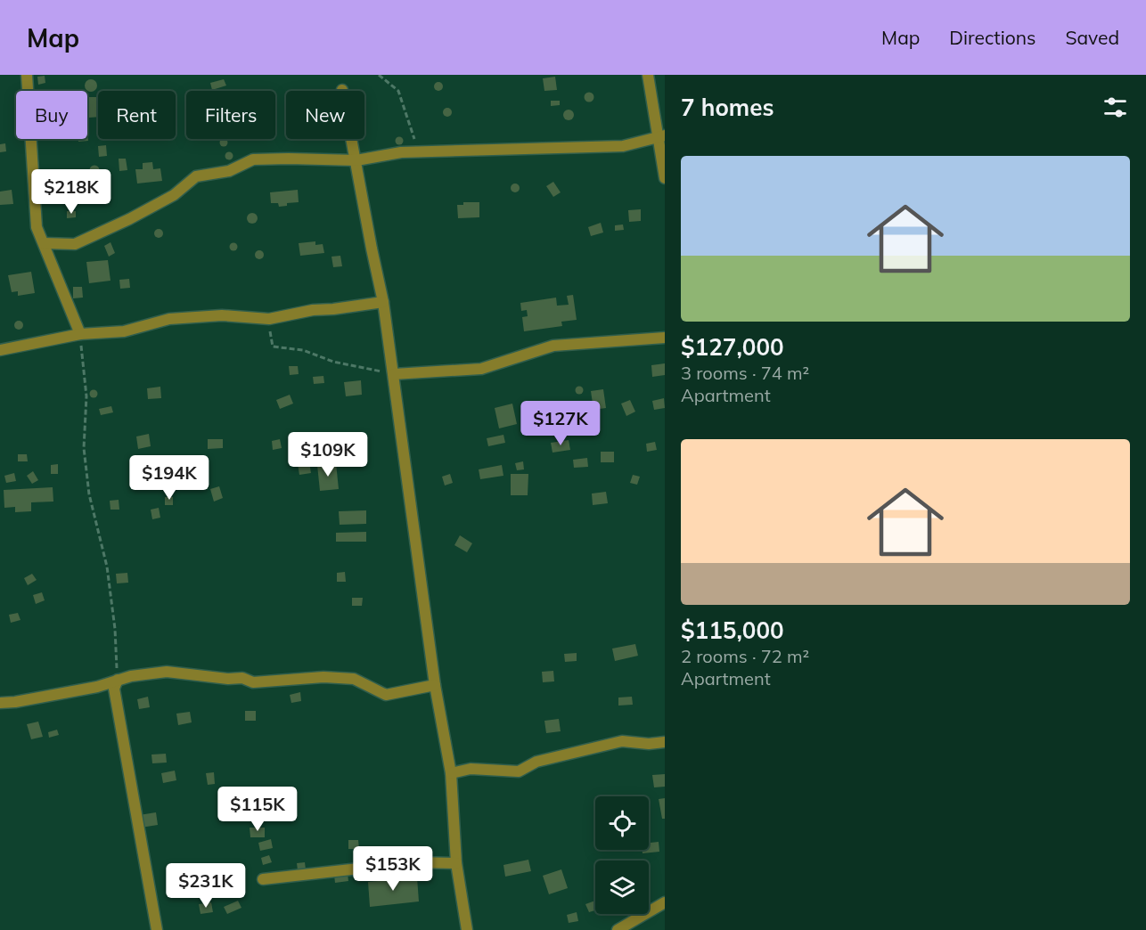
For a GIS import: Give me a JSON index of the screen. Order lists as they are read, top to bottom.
{
  "page": {
    "header": "Map",
    "nav": ["Map", "Directions", "Saved"],
    "heading": "7 homes",
    "chip": [
      "Buy",
      "Rent",
      "Filters",
      "New"
    ],
    "list": [
      {
        "name": "$127,000",
        "note": "3 rooms · 74 m² · Apartment"
      },
      {
        "name": "$115,000",
        "note": "2 rooms · 72 m² · Apartment"
      }
    ],
    "price": [
      "$218K",
      "$127K",
      "$109K",
      "$194K",
      "$115K",
      "$153K",
      "$231K"
    ]
  }
}
